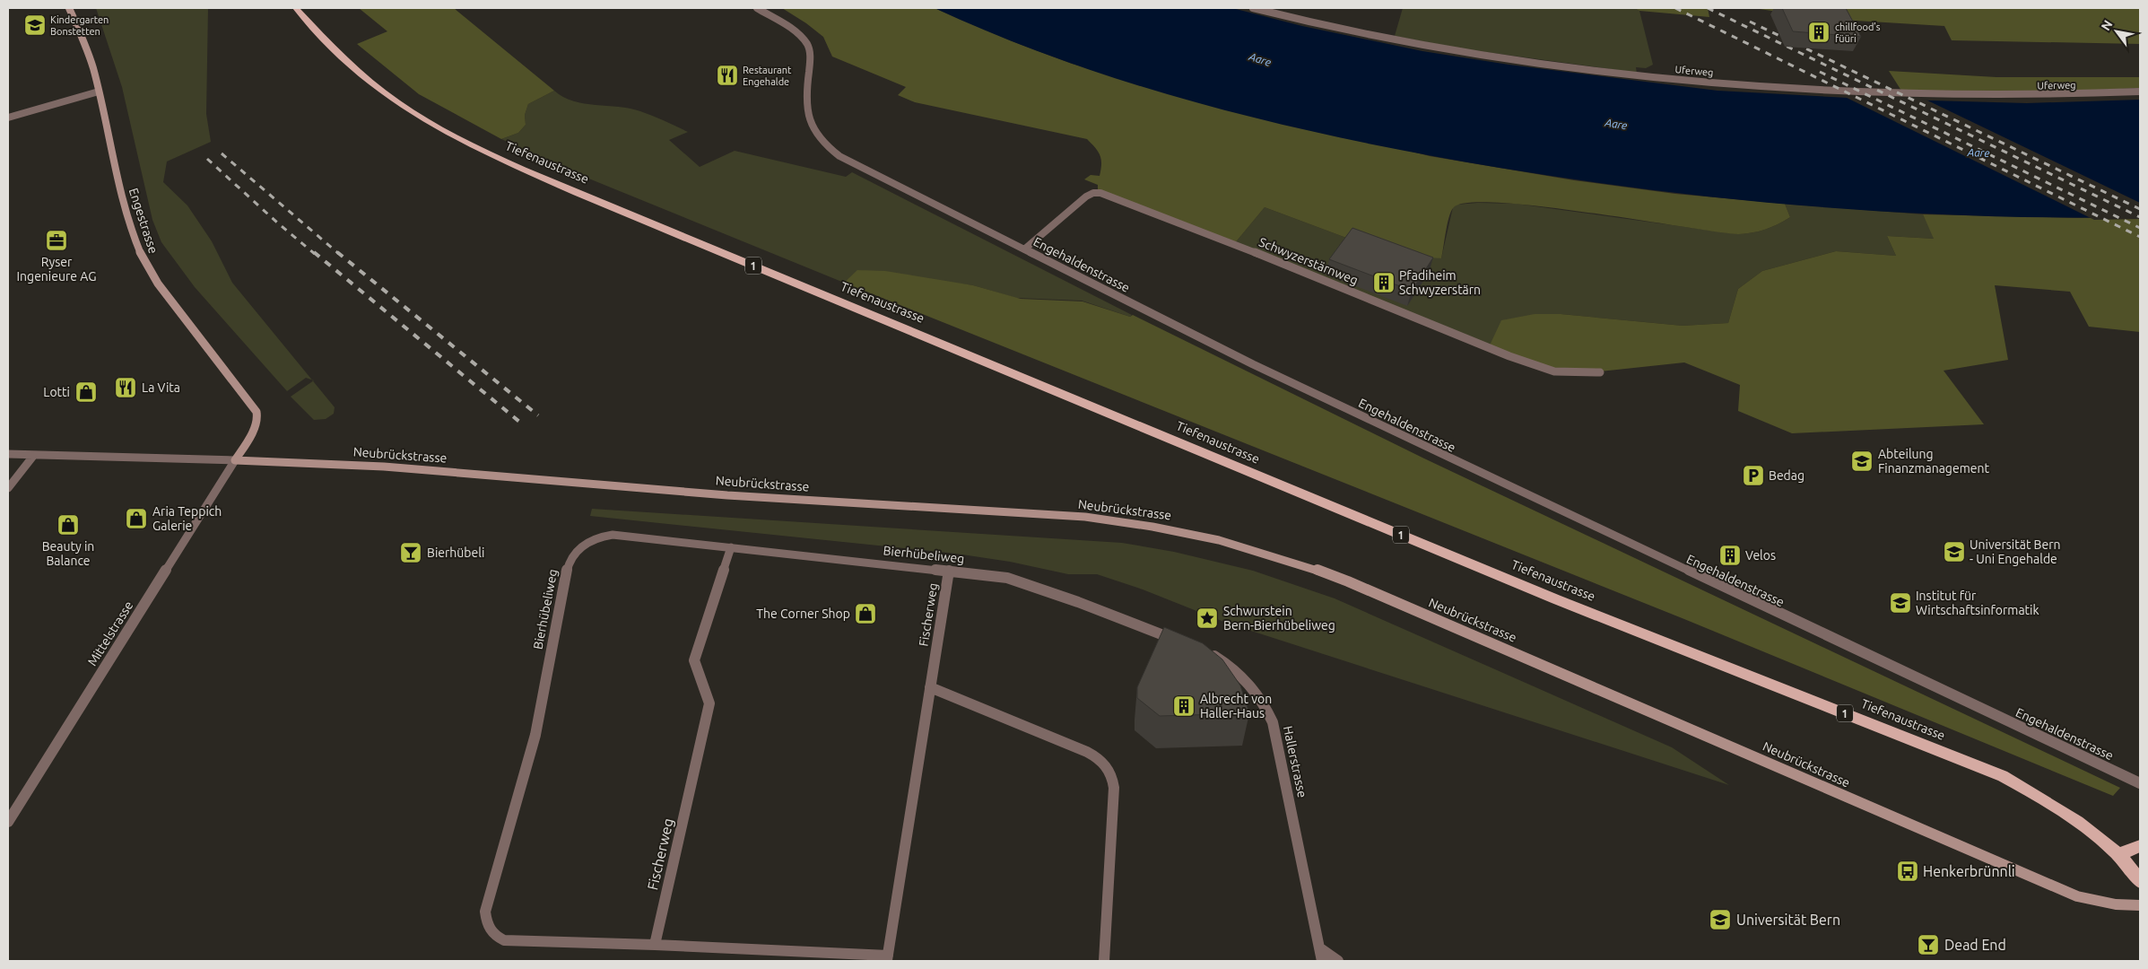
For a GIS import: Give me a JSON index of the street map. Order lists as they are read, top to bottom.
{
  "streets": {
    "main road": ["Tiefenaustrasse", "1"],
    "street": [
      "Uferweg",
      "Engestrasse",
      "Schwyzerstärnweg",
      "Engehaldenstrasse",
      "Neubrückstrasse",
      "Bierhübeliweg",
      "Fischerweg",
      "Mittelstrasse",
      "Hallerstrasse"
    ]
  },
  "crossings": [
    ["Engestrasse", "Neubrückstrasse"],
    ["Engestrasse", "Mittelstrasse"],
    ["Schwyzerstärnweg", "Engehaldenstrasse"],
    ["Neubrückstrasse", "Mittelstrasse"],
    ["Bierhübeliweg", "Fischerweg"]
  ],
  "water": ["Aare"],
  "places": {
    "school or university": [
      "Kindergarten Bonstetten",
      "Abteilung Finanzmanagement",
      "Universität Bern - Uni Engehalde",
      "Institut für Wirtschaftsinformatik",
      "Universität Bern"
    ],
    "building": [
      "chillfood’s füüri",
      "Pfadiheim Schwyzerstärn",
      "Velos",
      "Albrecht von Haller-Haus"
    ],
    "restaurant": ["Restaurant Engehalde", "La Vita"],
    "office": ["Ryser Ingenieure AG"],
    "shop": [
      "Lotti",
      "Aria Teppich Galerie",
      "Beauty in Balance",
      "The Corner Shop"
    ],
    "parking": ["Bedag"],
    "bar": ["Bierhübeli", "Dead End"],
    "place": ["Schwurstein Bern-Bierhübeliweg"],
    "bus stop": ["Henkerbrünnli"]
  },
  "north": "top left"
}
